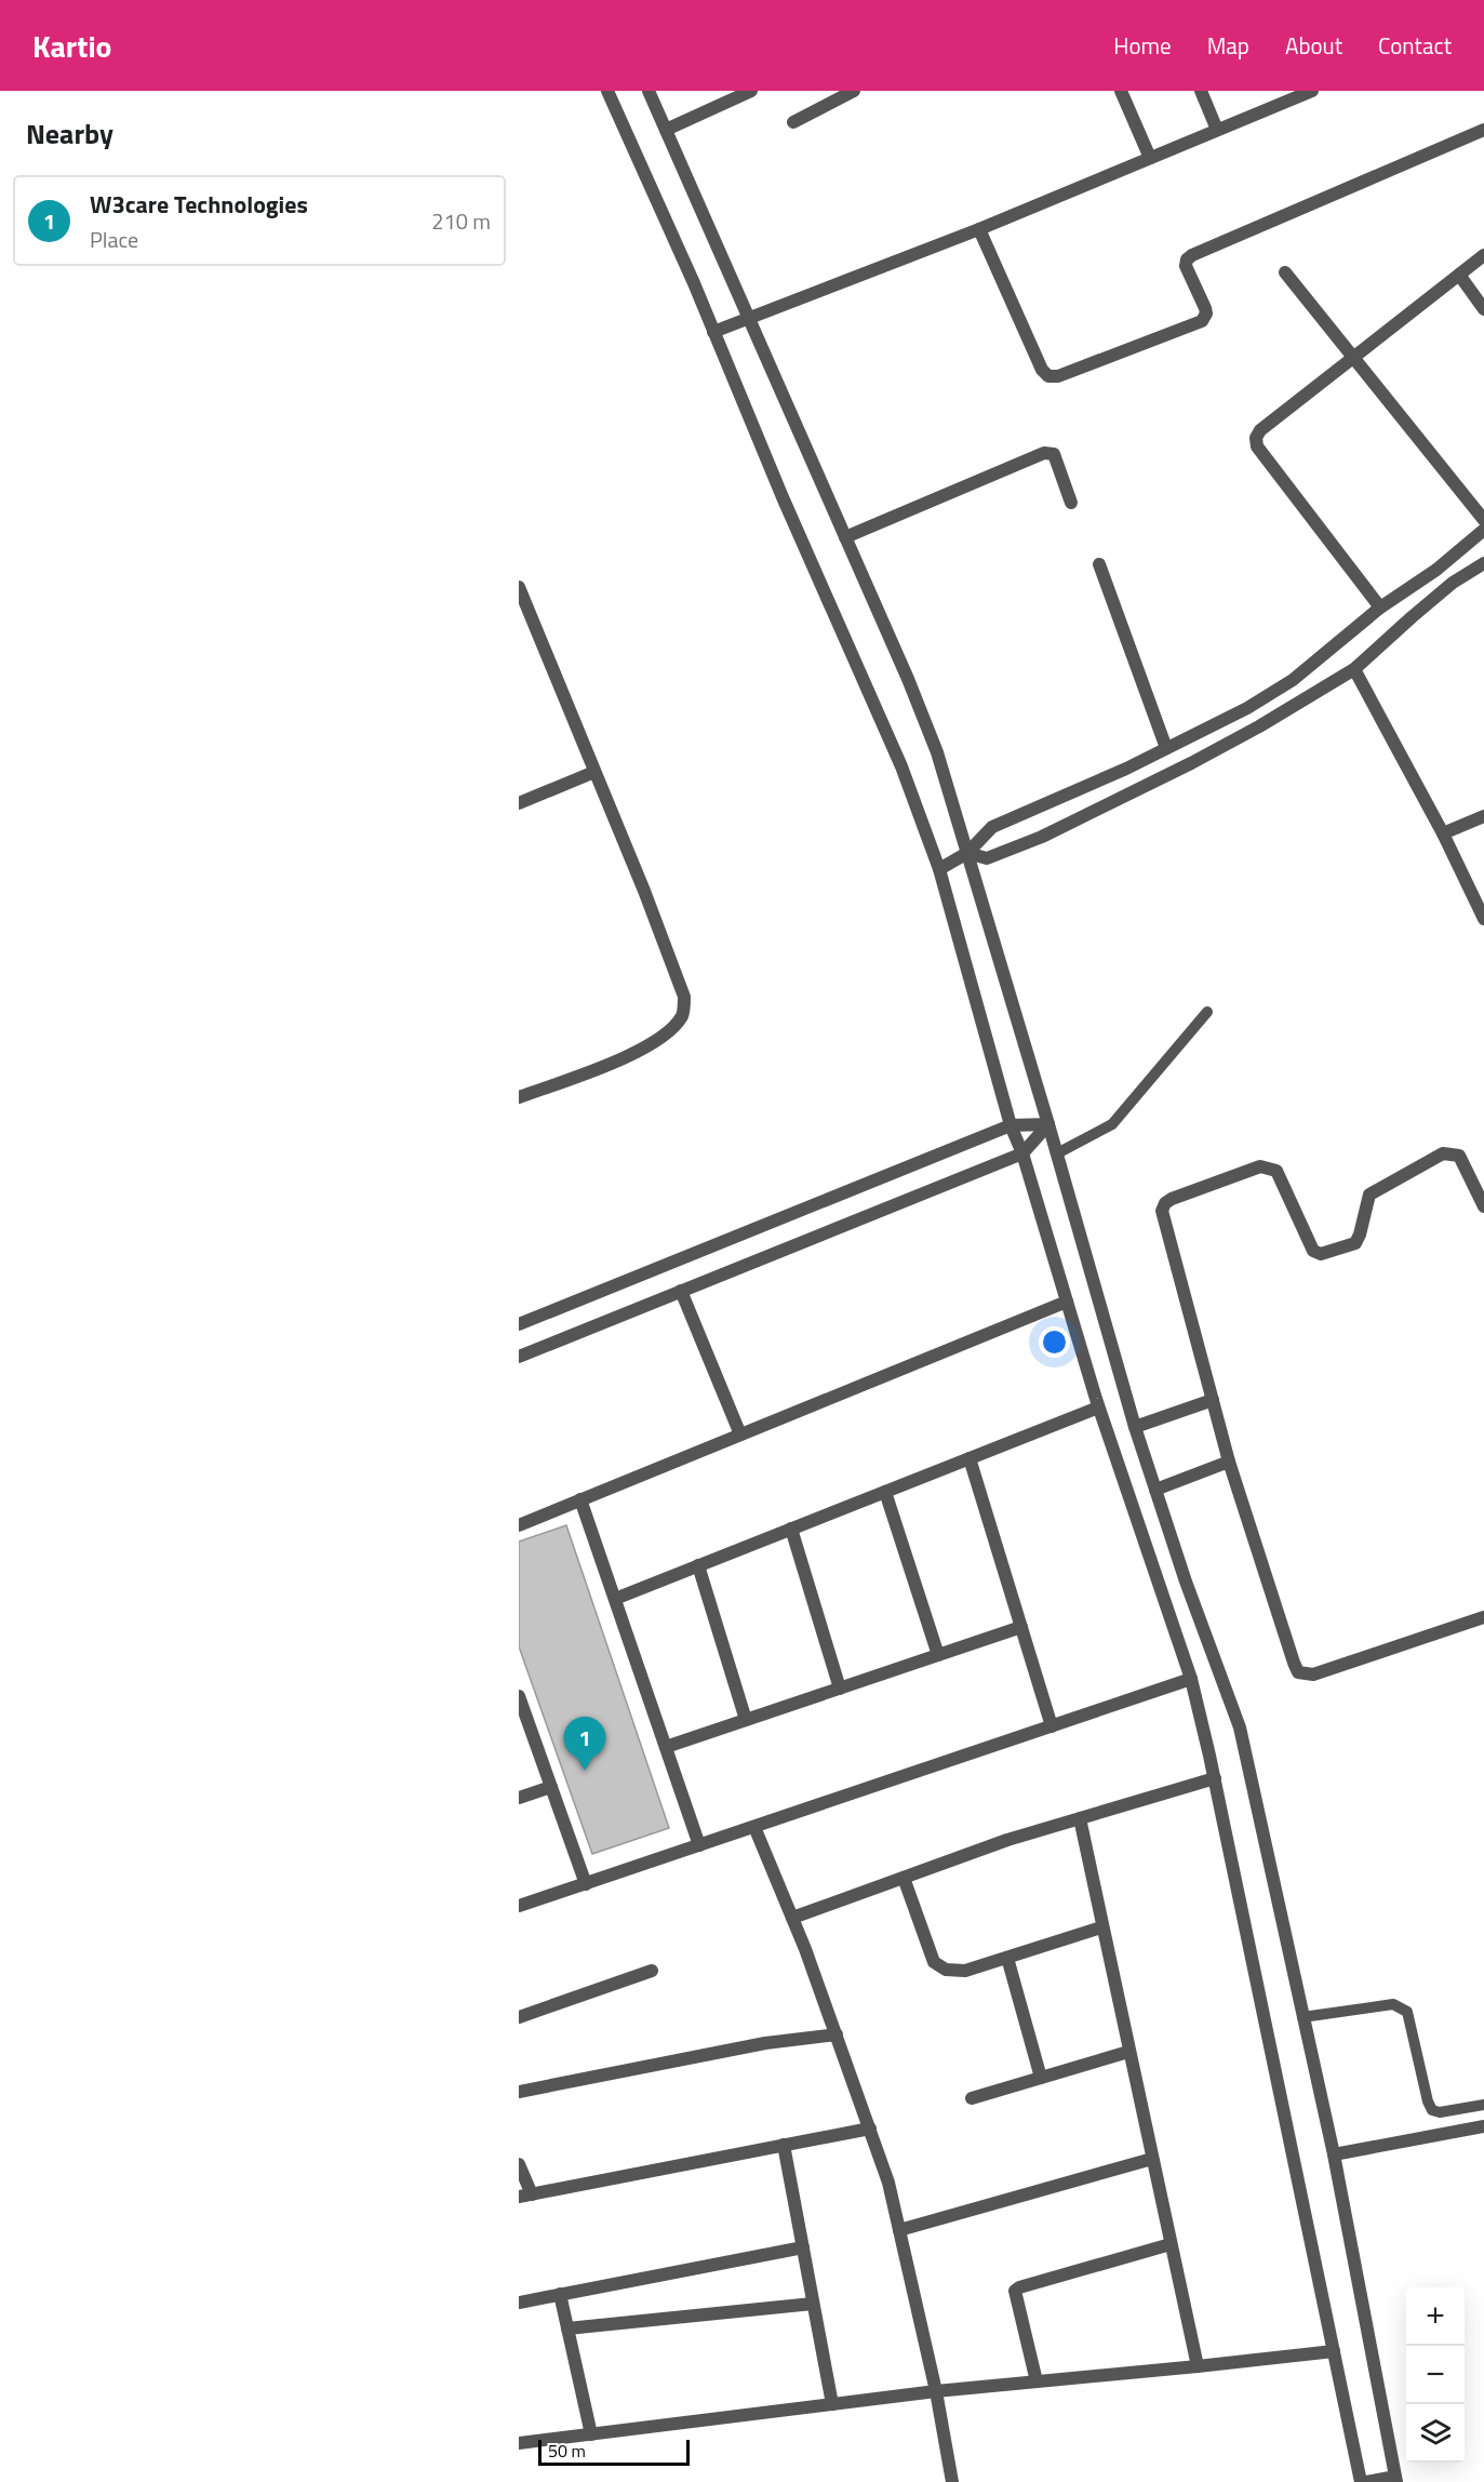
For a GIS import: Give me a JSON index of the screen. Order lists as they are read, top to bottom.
{
  "scale_bar": "50 m",
  "page": {
    "header": "Kartio",
    "nav": [
      "Home",
      "Map",
      "About",
      "Contact"
    ],
    "heading": "Nearby",
    "list": [
      {
        "mark": "1",
        "name": "W3care Technologies",
        "note": "Place",
        "value": "210 m"
      }
    ],
    "pins": "1",
    "map_buttons": ["+", "−"],
    "scale": "50 m"
  }
}
